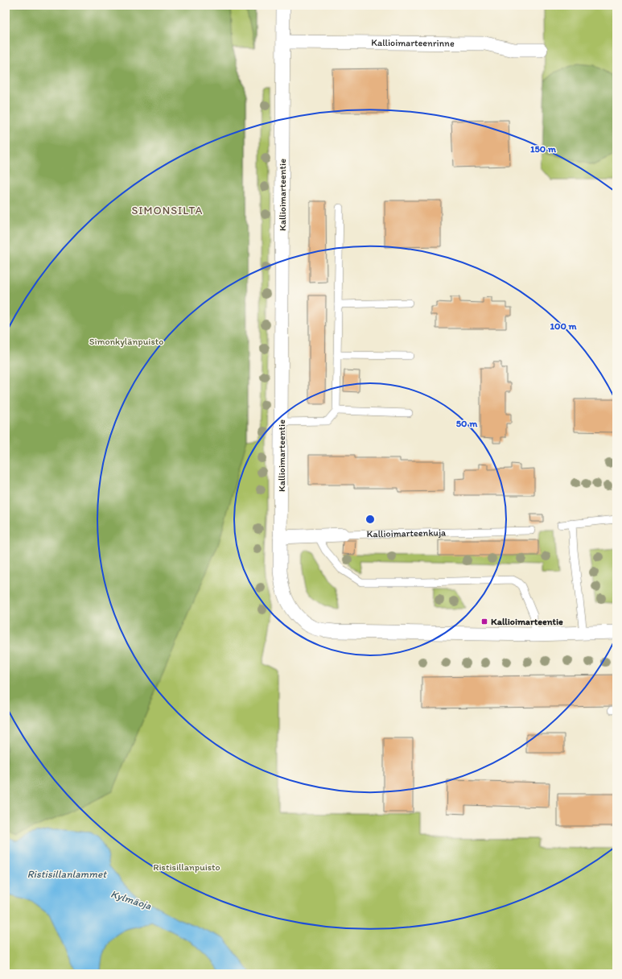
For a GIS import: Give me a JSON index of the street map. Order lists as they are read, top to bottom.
{
  "streets": {
    "street": ["Kallioimarteenrinne", "Kallioimarteentie", "Kallioimarteenkuja"]
  },
  "crossings": [
    ["Kallioimarteenrinne", "Kallioimarteentie"],
    ["Kallioimarteentie", "Kallioimarteenkuja"]
  ],
  "districts": ["SIMONSILTA"],
  "water": ["Ristisillanlammet", "Kylmäoja"],
  "parks": ["Simonkylänpuisto", "Ristisillanpuisto"],
  "places": {
    "transit": ["Kallioimarteentie"]
  },
  "rings": ["150 m", "100 m", "50 m"]
}
